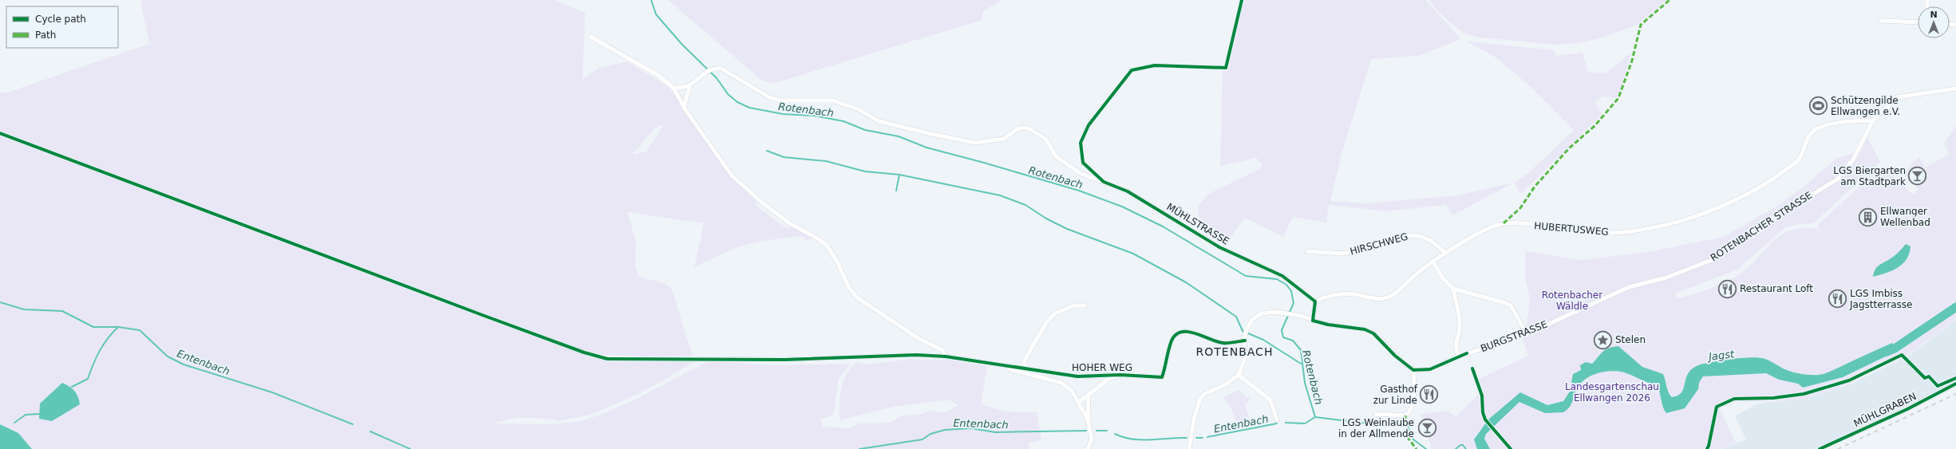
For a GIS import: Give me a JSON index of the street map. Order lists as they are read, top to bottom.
{
  "streets": {
    "street": [
      "MÜHLSTRASSE",
      "ROTENBACHER STRASSE",
      "HUBERTUSWEG",
      "HIRSCHWEG",
      "BURGSTRASSE",
      "HOHER WEG",
      "MÜHLGRABEN"
    ]
  },
  "crossings": [
    ["MÜHLSTRASSE", "HUBERTUSWEG"],
    ["ROTENBACHER STRASSE", "HUBERTUSWEG"],
    ["ROTENBACHER STRASSE", "BURGSTRASSE"],
    ["HUBERTUSWEG", "HIRSCHWEG"]
  ],
  "districts": ["ROTENBACH"],
  "water": ["Rotenbach", "Jagst", "Entenbach"],
  "parks": ["Rotenbacher Wäldle", "Landesgartenschau Ellwangen 2026"],
  "places": {
    "sports": ["Schützengilde Ellwangen e.V."],
    "bar": ["LGS Biergarten am Stadtpark", "LGS Weinlaube in der Allmende"],
    "building": ["Ellwanger Wellenbad"],
    "restaurant": ["Restaurant Loft", "LGS Imbiss Jagstterrasse", "Gasthof zur Linde"],
    "place": ["Stelen"]
  },
  "legend": ["Cycle path", "Path"],
  "north": "top"
}
